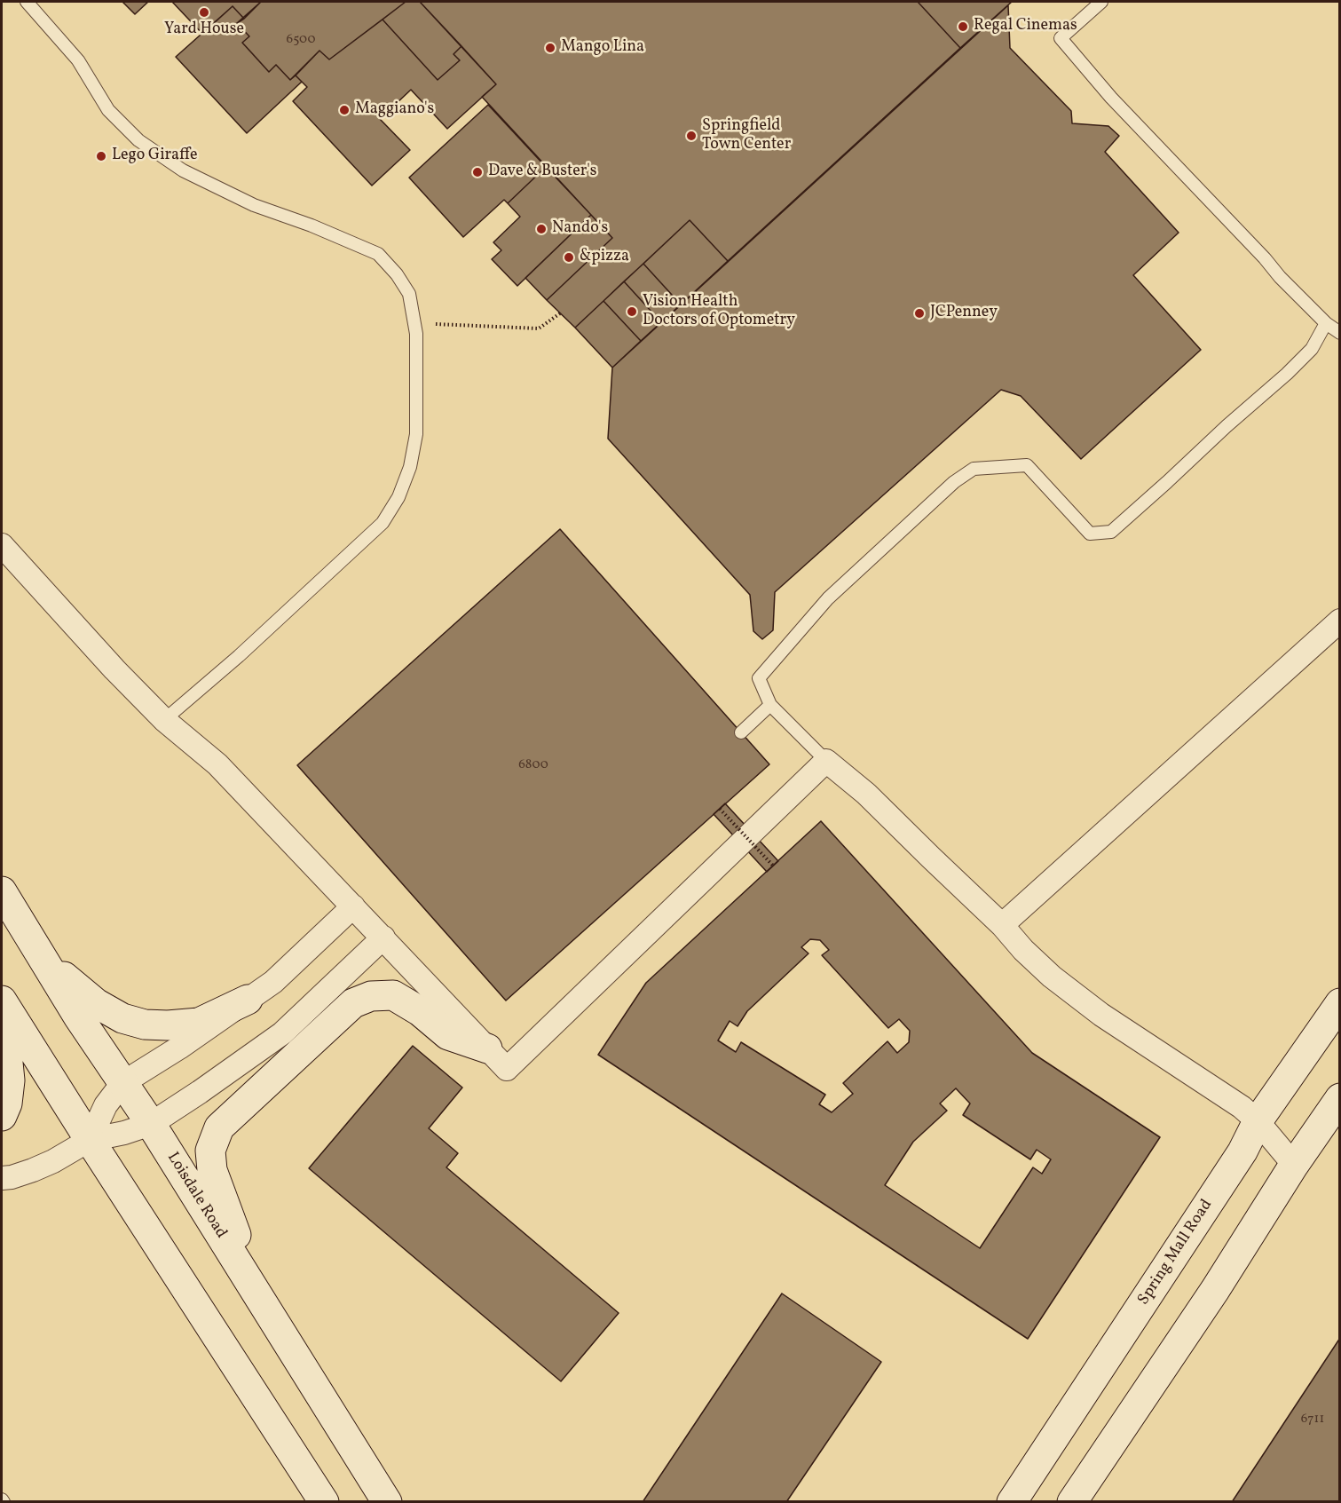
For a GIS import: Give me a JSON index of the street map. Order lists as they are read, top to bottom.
{
  "streets": {
    "main road": ["Loisdale Road", "Spring Mall Road"]
  },
  "places": [
    "Yard House",
    "Regal Cinemas",
    "Mango Lina",
    "Maggiano's",
    "Springfield Town Center",
    "Lego Giraffe",
    "Dave & Buster's",
    "Nando's",
    "&pizza",
    "Vision Health Doctors of Optometry",
    "JCPenney"
  ],
  "house_numbers": ["6500", "6800", "6711"]
}
